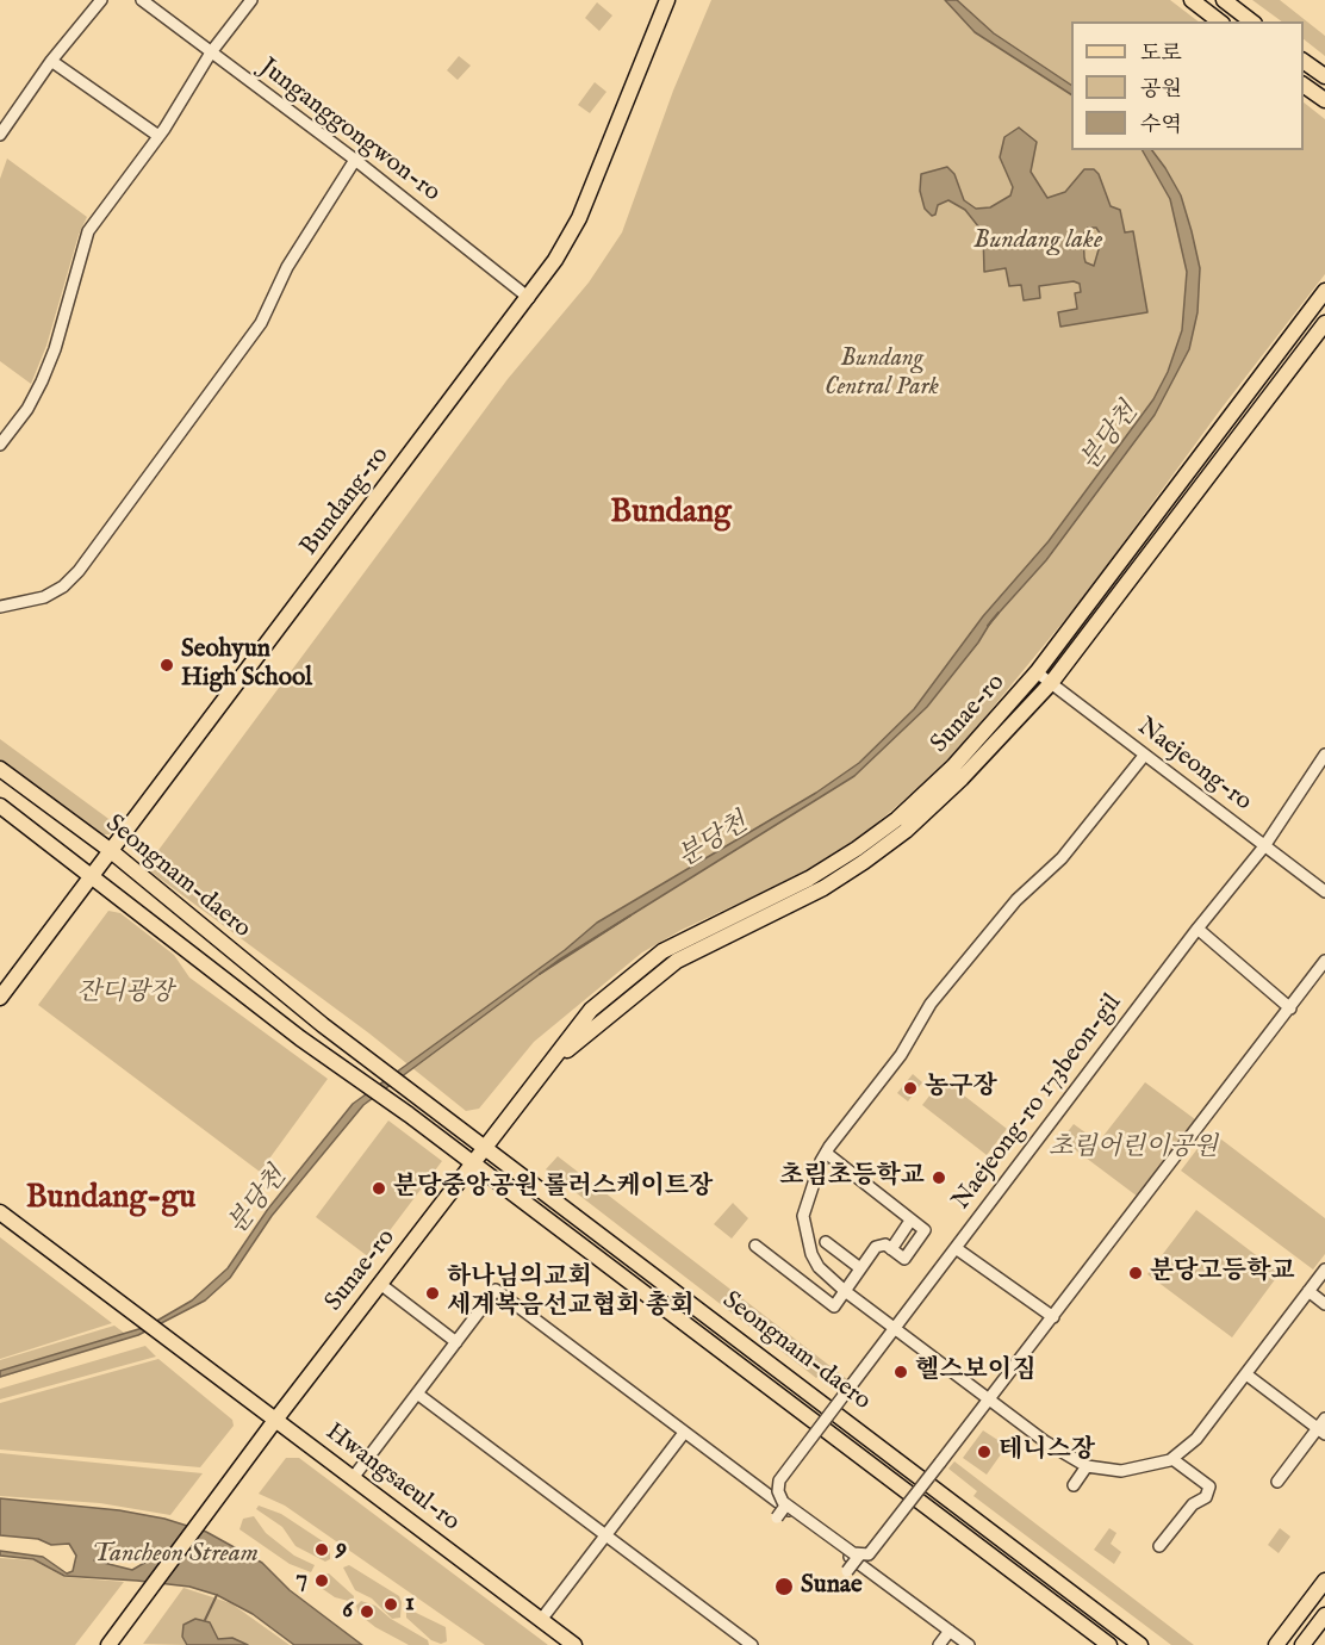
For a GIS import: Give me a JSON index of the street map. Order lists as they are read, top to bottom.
{
  "streets": {
    "main road": [
      "Bundang-ro",
      "Sunae-ro",
      "Seongnam-daero",
      "Hwangsaeul-ro"
    ],
    "street": ["Junganggongwon-ro", "Naejeong-ro", "Naejeong-ro 173beon-gil"]
  },
  "crossings": [
    ["Junganggongwon-ro", "Bundang-ro"],
    ["Bundang-ro", "Seongnam-daero"],
    ["Sunae-ro", "Naejeong-ro"],
    ["Sunae-ro", "Seongnam-daero"],
    ["Sunae-ro", "Hwangsaeul-ro"],
    ["Naejeong-ro", "Naejeong-ro 173beon-gil"]
  ],
  "districts": ["Bundang", "Bundang-gu"],
  "water": ["Bundang lake", "분당천", "Tancheon Stream"],
  "parks": ["Bundang Central Park", "잔디광장", "초림어린이공원"],
  "places": [
    "Seohyun High School",
    "농구장",
    "초림초등학교",
    "분당중앙공원 롤러스케이트장",
    "분당고등학교",
    "하나님의교회 세계복음선교협회 총회",
    "헬스보이짐",
    "테니스장",
    "9",
    "7",
    "Sunae",
    "1",
    "6"
  ],
  "legend": ["도로", "공원", "수역"]
}
